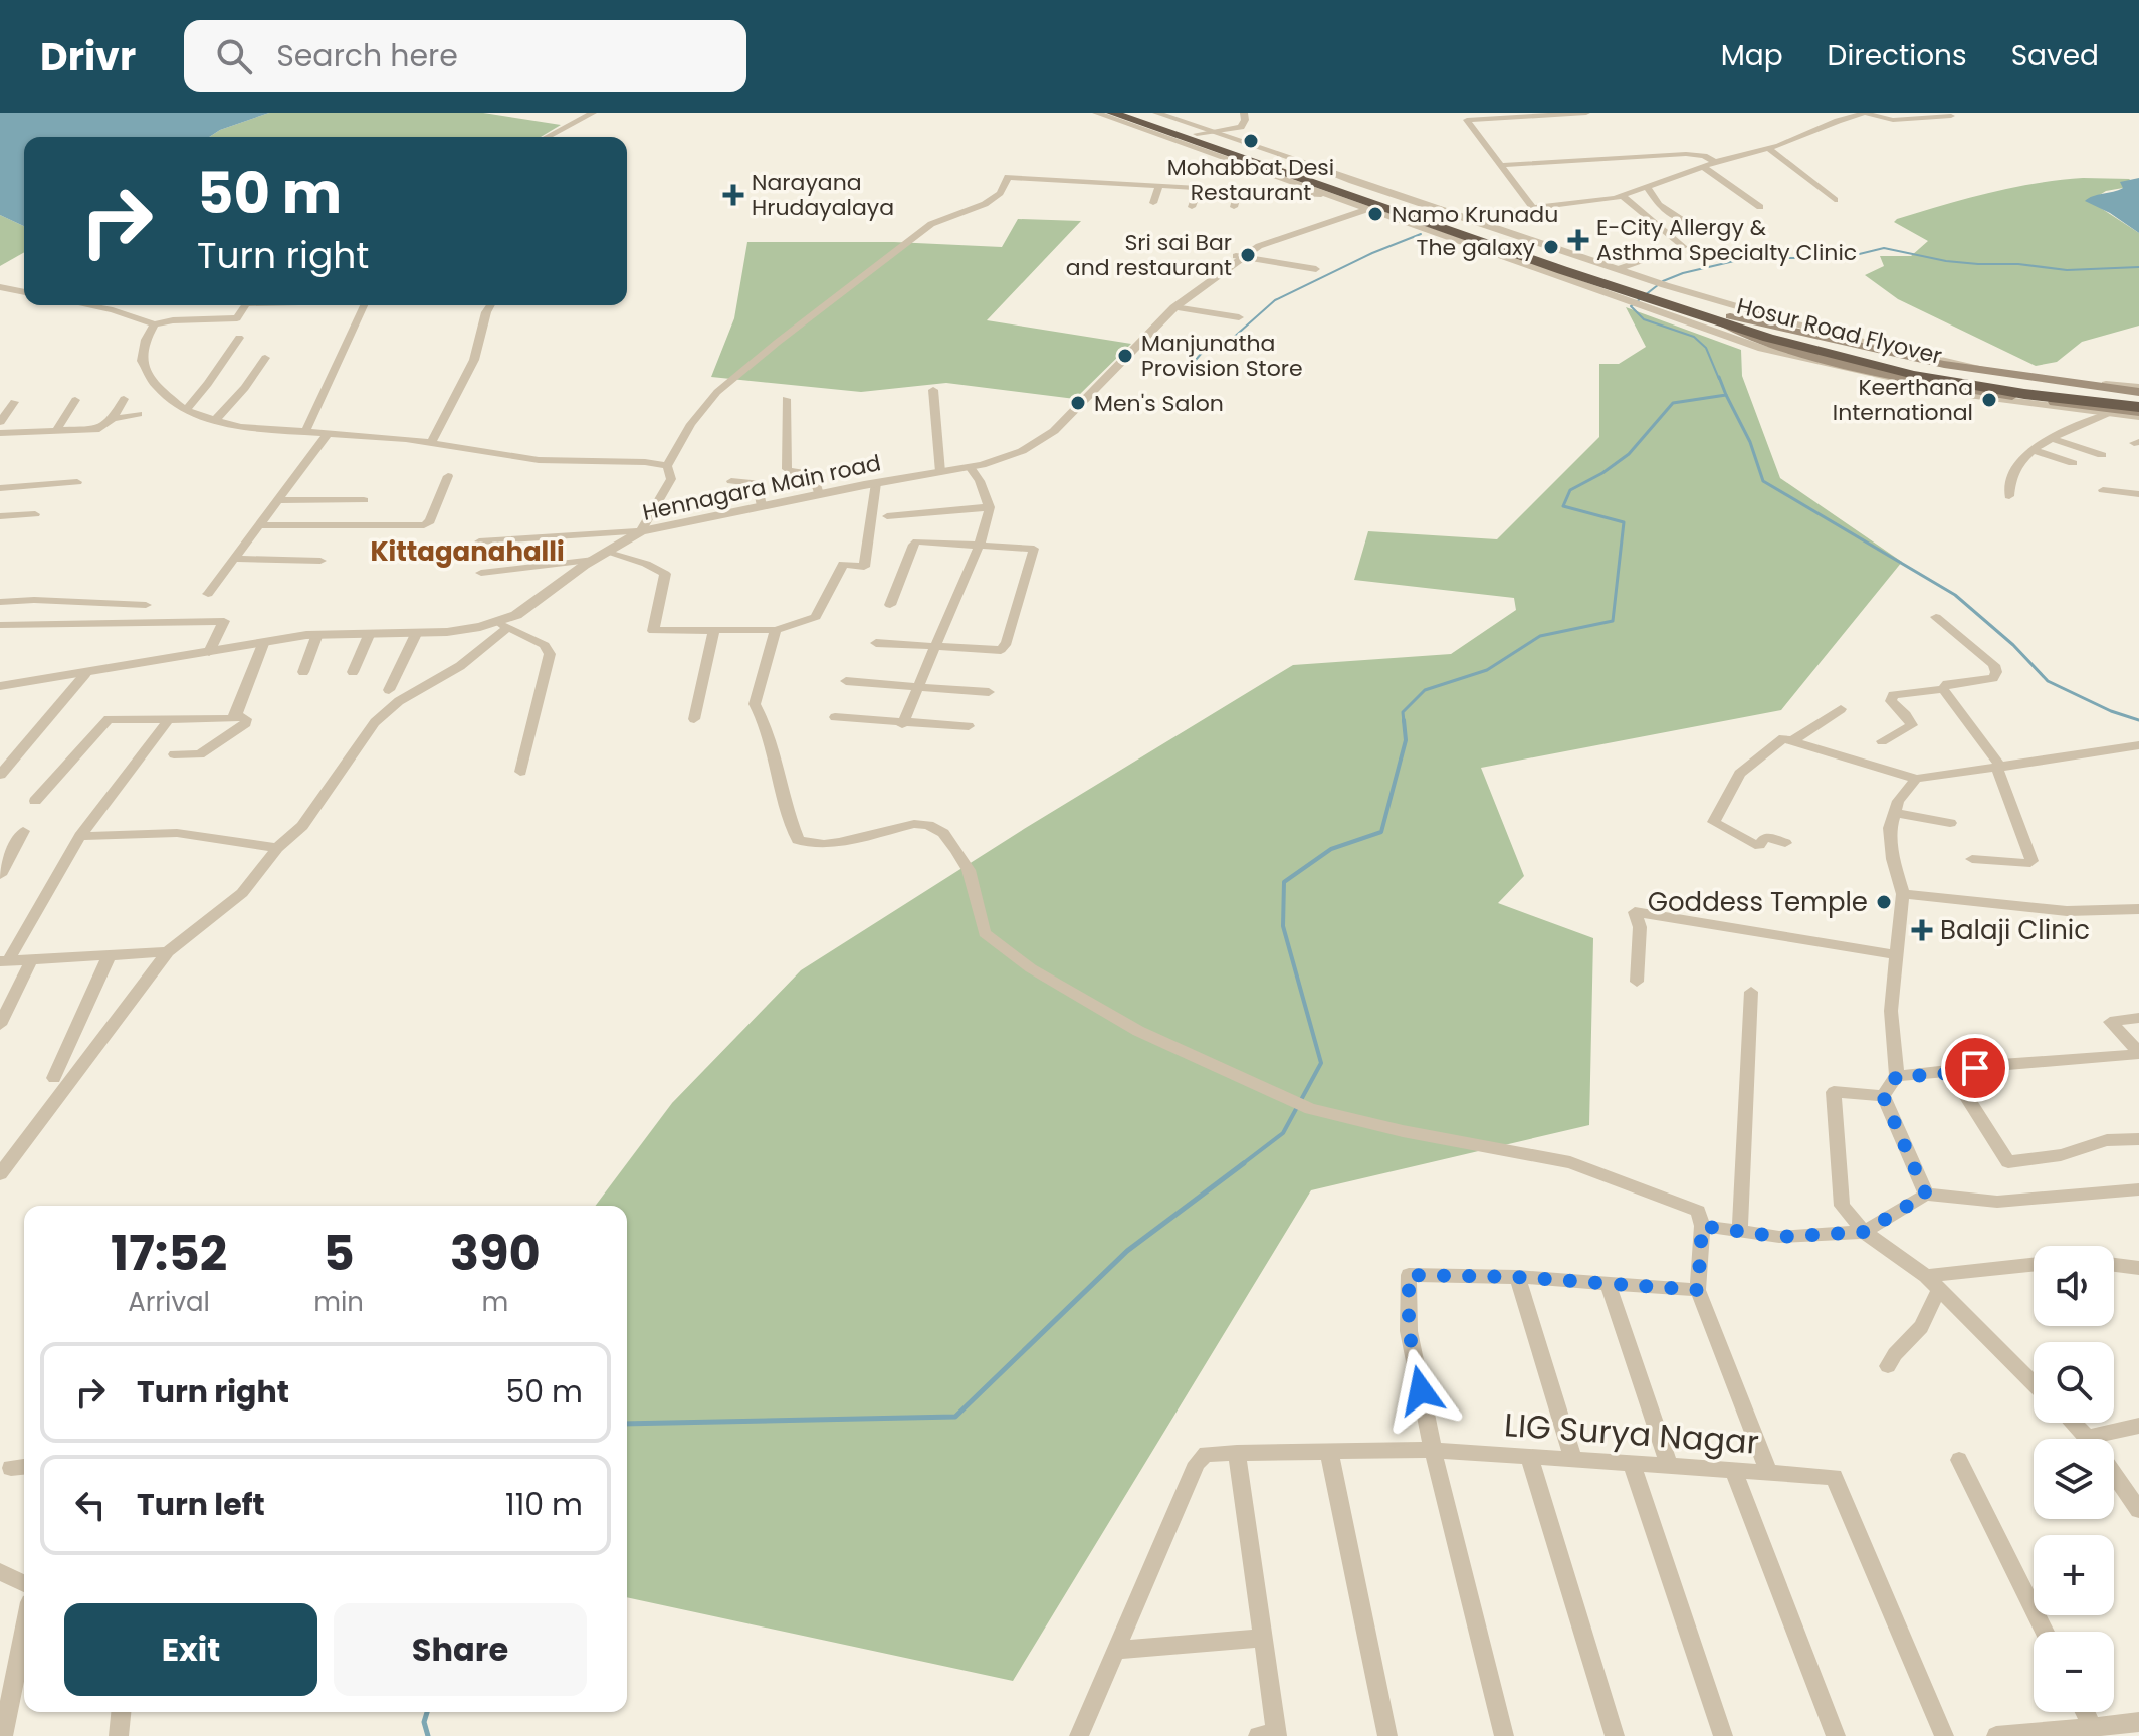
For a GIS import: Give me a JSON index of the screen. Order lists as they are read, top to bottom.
{
  "streets": {
    "highway": ["Hosur Road Flyover"],
    "street": ["Hennagara Main road", "LIG Surya Nagar"]
  },
  "districts": ["Kittaganahalli"],
  "places": {
    "other": [
      "Mohabbat Desi Restaurant",
      "Namo Krunadu",
      "The galaxy",
      "Sri sai Bar and restaurant",
      "Manjunatha Provision Store",
      "Keerthana International",
      "Men's Salon",
      "Goddess Temple"
    ],
    "health": ["Narayana Hrudayalaya", "E-City Allergy & Asthma Specialty Clinic", "Balaji Clinic"]
  },
  "page": {
    "header": "Drivr",
    "search": "Search here",
    "nav": ["Map", "Directions", "Saved"],
    "turn": ["50 m", "Turn right"],
    "eta": [
      "17:52",
      "Arrival",
      "5",
      "min",
      "390",
      "m"
    ],
    "map_buttons": ["+", "−"],
    "list": [
      {
        "name": "Turn right",
        "value": "50 m"
      },
      {
        "name": "Turn left",
        "value": "110 m"
      }
    ],
    "buttons": ["Exit", "Share"]
  }
}
